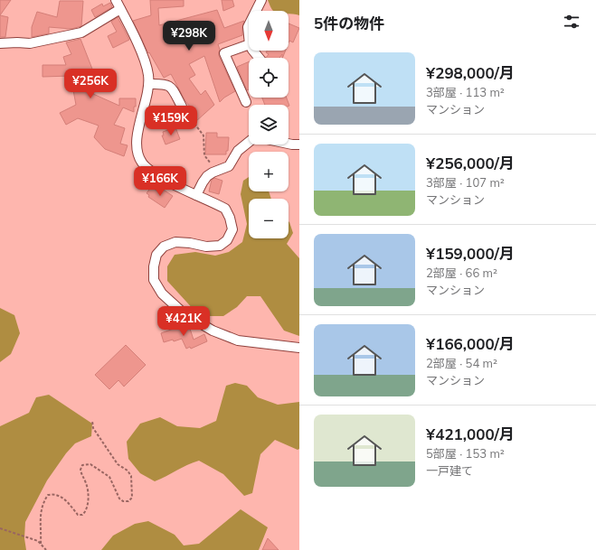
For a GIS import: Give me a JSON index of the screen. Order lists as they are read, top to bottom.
{
  "north": "bottom",
  "page": {
    "heading": "5件の物件",
    "map_buttons": ["+", "−"],
    "price": [
      "¥298K",
      "¥256K",
      "¥159K",
      "¥166K",
      "¥421K"
    ],
    "list": [
      {
        "name": "¥298,000/月",
        "note": "3部屋 · 113 m² · マンション"
      },
      {
        "name": "¥256,000/月",
        "note": "3部屋 · 107 m² · マンション"
      },
      {
        "name": "¥159,000/月",
        "note": "2部屋 · 66 m² · マンション"
      },
      {
        "name": "¥166,000/月",
        "note": "2部屋 · 54 m² · マンション"
      },
      {
        "name": "¥421,000/月",
        "note": "5部屋 · 153 m² · 一戸建て"
      }
    ]
  }
}
